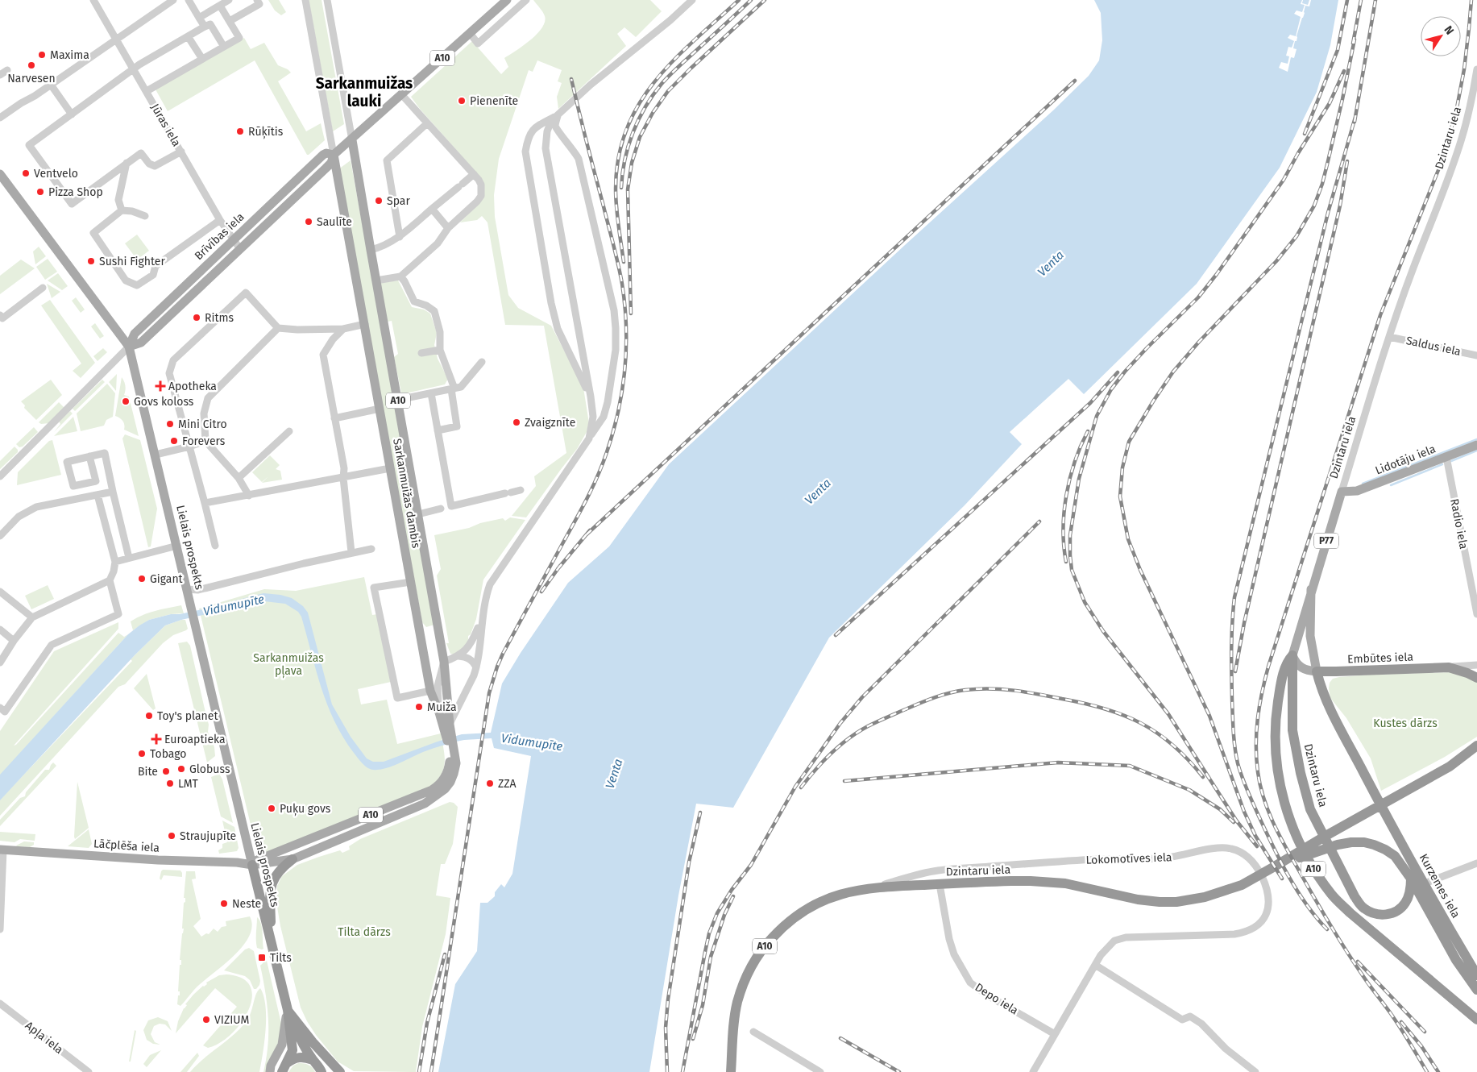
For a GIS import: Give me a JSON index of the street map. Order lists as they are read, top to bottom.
{
  "streets": {
    "highway": [
      "A10",
      "Dzintaru iela",
      "Lielais prospekts",
      "Embūtes iela",
      "Kurzemes iela"
    ],
    "main road": [
      "Brīvības iela",
      "Lidotāju iela",
      "Sarkanmuižas dambis",
      "P77",
      "Lāčplēša iela"
    ],
    "street": [
      "Jūras iela",
      "Saldus iela",
      "Radio iela",
      "Lokomotīves iela",
      "Depo iela",
      "Apļa iela"
    ]
  },
  "crossings": [
    ["A10", "Dzintaru iela"],
    ["A10", "Sarkanmuižas dambis"],
    ["A10", "Lielais prospekts"],
    ["A10", "Embūtes iela"],
    ["A10", "Lāčplēša iela"],
    ["Jūras iela", "Brīvības iela"],
    ["Dzintaru iela", "Saldus iela"],
    ["Dzintaru iela", "Lidotāju iela"],
    ["Dzintaru iela", "P77"],
    ["Dzintaru iela", "Embūtes iela"],
    ["Dzintaru iela", "Lokomotīves iela"],
    ["Dzintaru iela", "Depo iela"],
    ["Brīvības iela", "Sarkanmuižas dambis"],
    ["Brīvības iela", "Lielais prospekts"],
    ["Lidotāju iela", "Radio iela"],
    ["Sarkanmuižas dambis", "Lielais prospekts"],
    ["Sarkanmuižas dambis", "Lāčplēša iela"],
    ["P77", "Embūtes iela"],
    ["P77", "Kurzemes iela"],
    ["Lielais prospekts", "Lāčplēša iela"],
    ["Embūtes iela", "Kurzemes iela"],
    ["Lokomotīves iela", "Depo iela"]
  ],
  "districts": ["Sarkanmuižas lauki"],
  "water": ["Venta", "Vidumupīte"],
  "parks": ["Sarkanmuižas pļava", "Kustes dārzs", "Tilta dārzs"],
  "places": {
    "other": [
      "Maxima",
      "Narvesen",
      "Pienenīte",
      "Rūķītis",
      "Ventvelo",
      "Pizza Shop",
      "Spar",
      "Saulīte",
      "Sushi Fighter",
      "Ritms",
      "Govs koloss",
      "Zvaigznīte",
      "Mini Citro",
      "Forevers",
      "Gigant",
      "Muiža",
      "Toy's planet",
      "Tobago",
      "Globuss",
      "Bite",
      "LMT",
      "ZZA",
      "Puķu govs",
      "Straujupīte",
      "Neste",
      "VIZIUM"
    ],
    "health": ["Apotheka", "Euroaptieka"],
    "transit": ["Tilts"]
  },
  "north": "top right"
}
